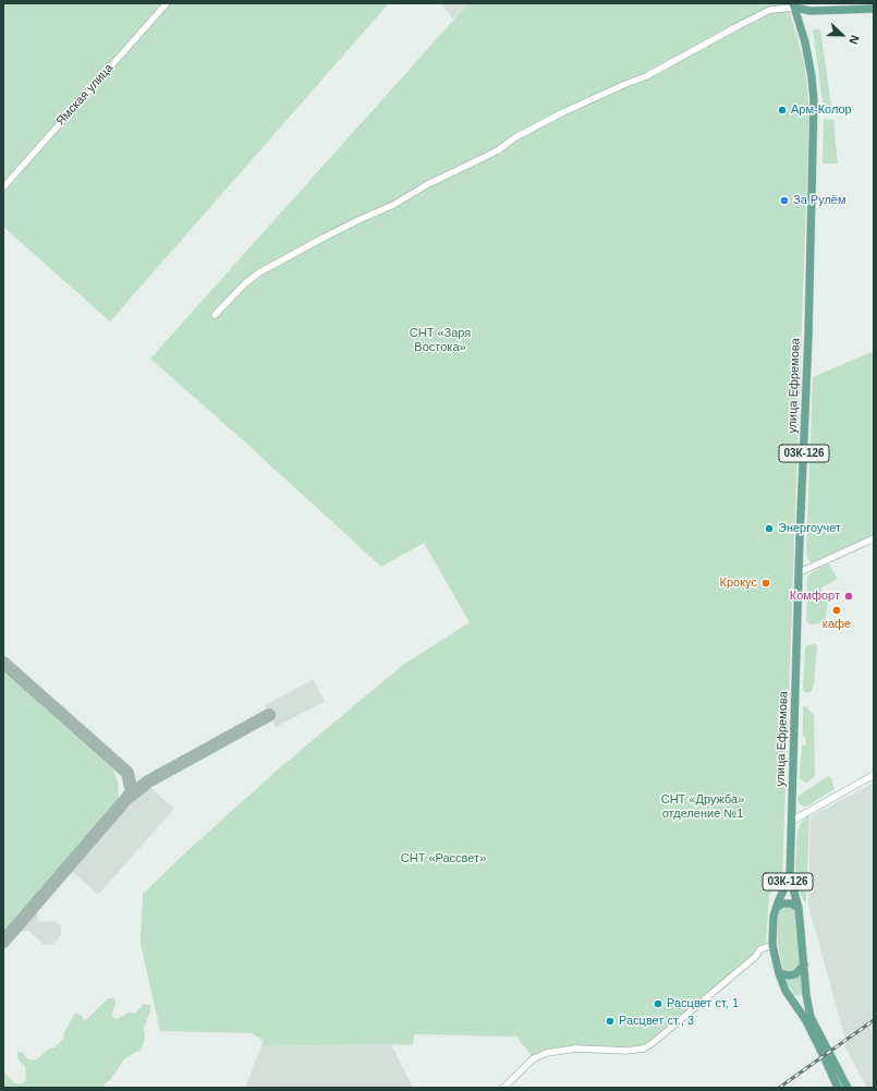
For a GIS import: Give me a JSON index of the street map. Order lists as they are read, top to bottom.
{
  "streets": {
    "main road": ["улица Ефремова", "03К-126"],
    "street": ["Ямская улица"]
  },
  "crossings": [
    ["улица Ефремова", "03К-126"]
  ],
  "parks": ["СНТ «Заря Востока»", "СНТ «Дружба» отделение №1", "СНТ «Рассвет»"],
  "places": [
    "Арм-Колор",
    "За Рулём",
    "Энергоучет",
    "Крокус",
    "Комфорт",
    "кафе",
    "Расцвет ст, 1",
    "Расцвет ст., 3"
  ],
  "north": "right"
}
